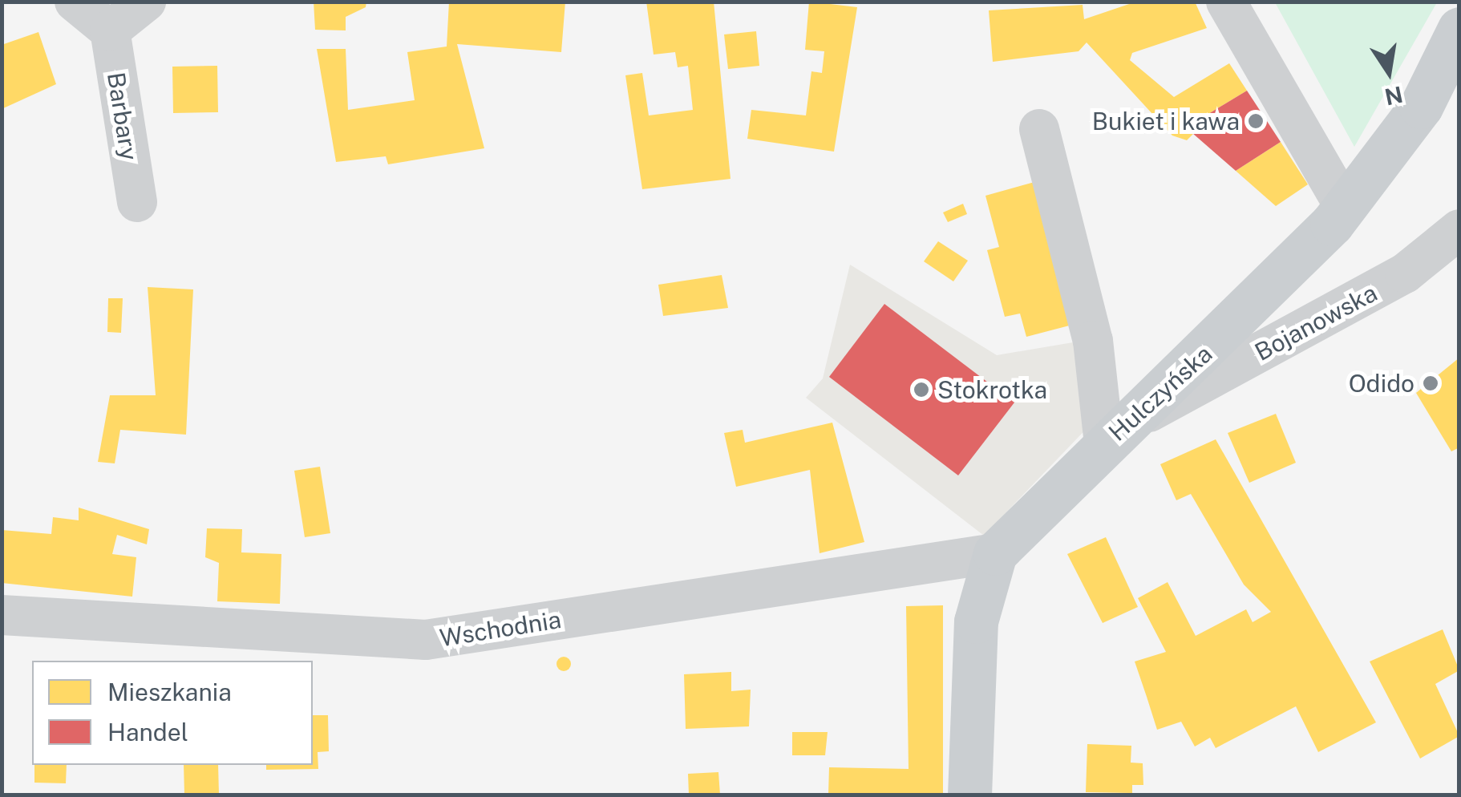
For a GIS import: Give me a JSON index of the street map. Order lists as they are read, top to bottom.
{
  "streets": {
    "main road": ["Hulczyńska"],
    "street": ["Barbary", "Bojanowska", "Wschodnia"]
  },
  "crossings": [
    ["Bojanowska", "Hulczyńska"],
    ["Hulczyńska", "Wschodnia"]
  ],
  "places": ["Bukiet i kawa", "Odido", "Stokrotka"],
  "legend": ["Mieszkania", "Handel"],
  "north": "bottom"
}
